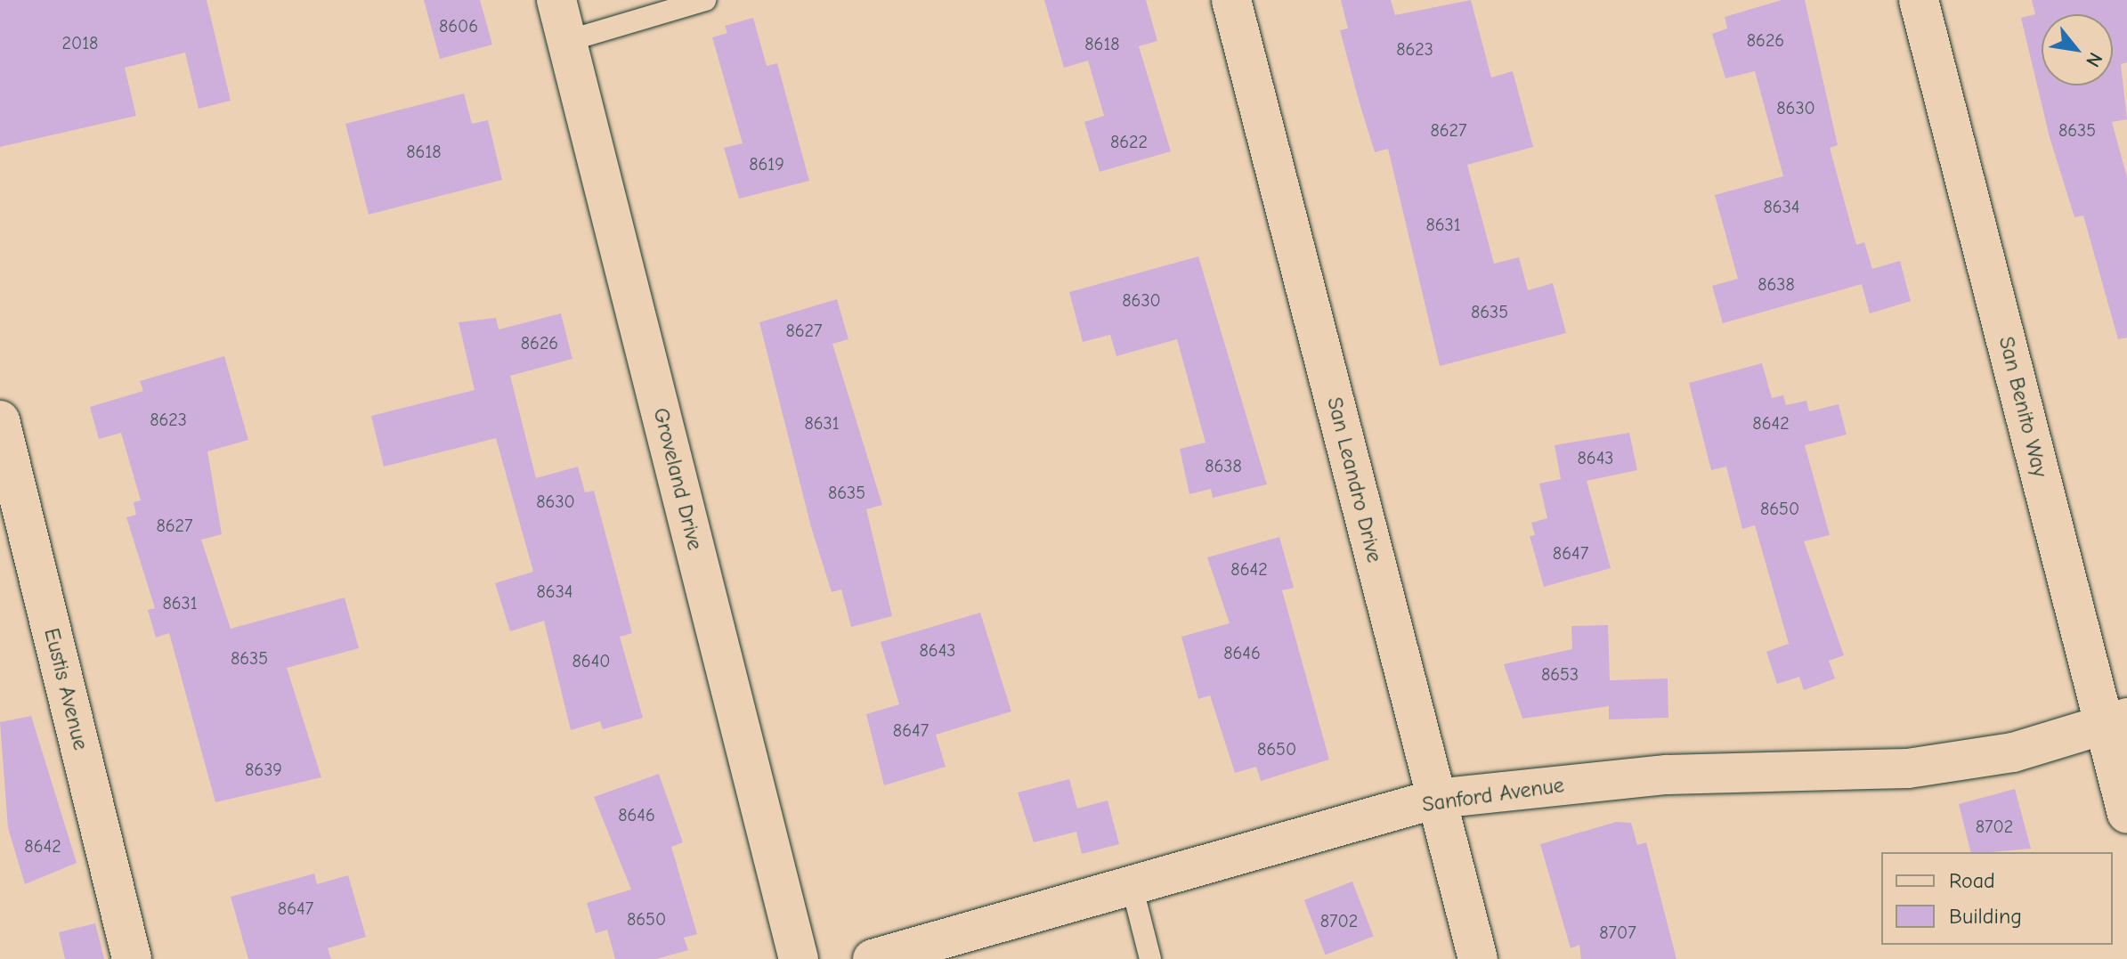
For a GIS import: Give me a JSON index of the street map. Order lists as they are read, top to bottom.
{
  "streets": {
    "street": [
      "San Benito Way",
      "Groveland Drive",
      "San Leandro Drive",
      "Eustis Avenue",
      "Sanford Avenue"
    ]
  },
  "crossings": [
    ["San Benito Way", "Sanford Avenue"],
    ["San Leandro Drive", "Sanford Avenue"]
  ],
  "house_numbers": [
    "8606",
    "8626",
    "2018",
    "8618",
    "8623",
    "8630",
    "8627",
    "8635",
    "8622",
    "8618",
    "8619",
    "8634",
    "8631",
    "8638",
    "8630",
    "8635",
    "8627",
    "8626",
    "8623",
    "8631",
    "8642",
    "8643",
    "8638",
    "8635",
    "8630",
    "8650",
    "8627",
    "8647",
    "8642",
    "8634",
    "8631",
    "8643",
    "8646",
    "8635",
    "8640",
    "8653",
    "8647",
    "8650",
    "8639",
    "8646",
    "8702",
    "8642",
    "8647",
    "8650",
    "8702",
    "8707"
  ],
  "legend": ["Road", "Building"],
  "north": "bottom right"
}
